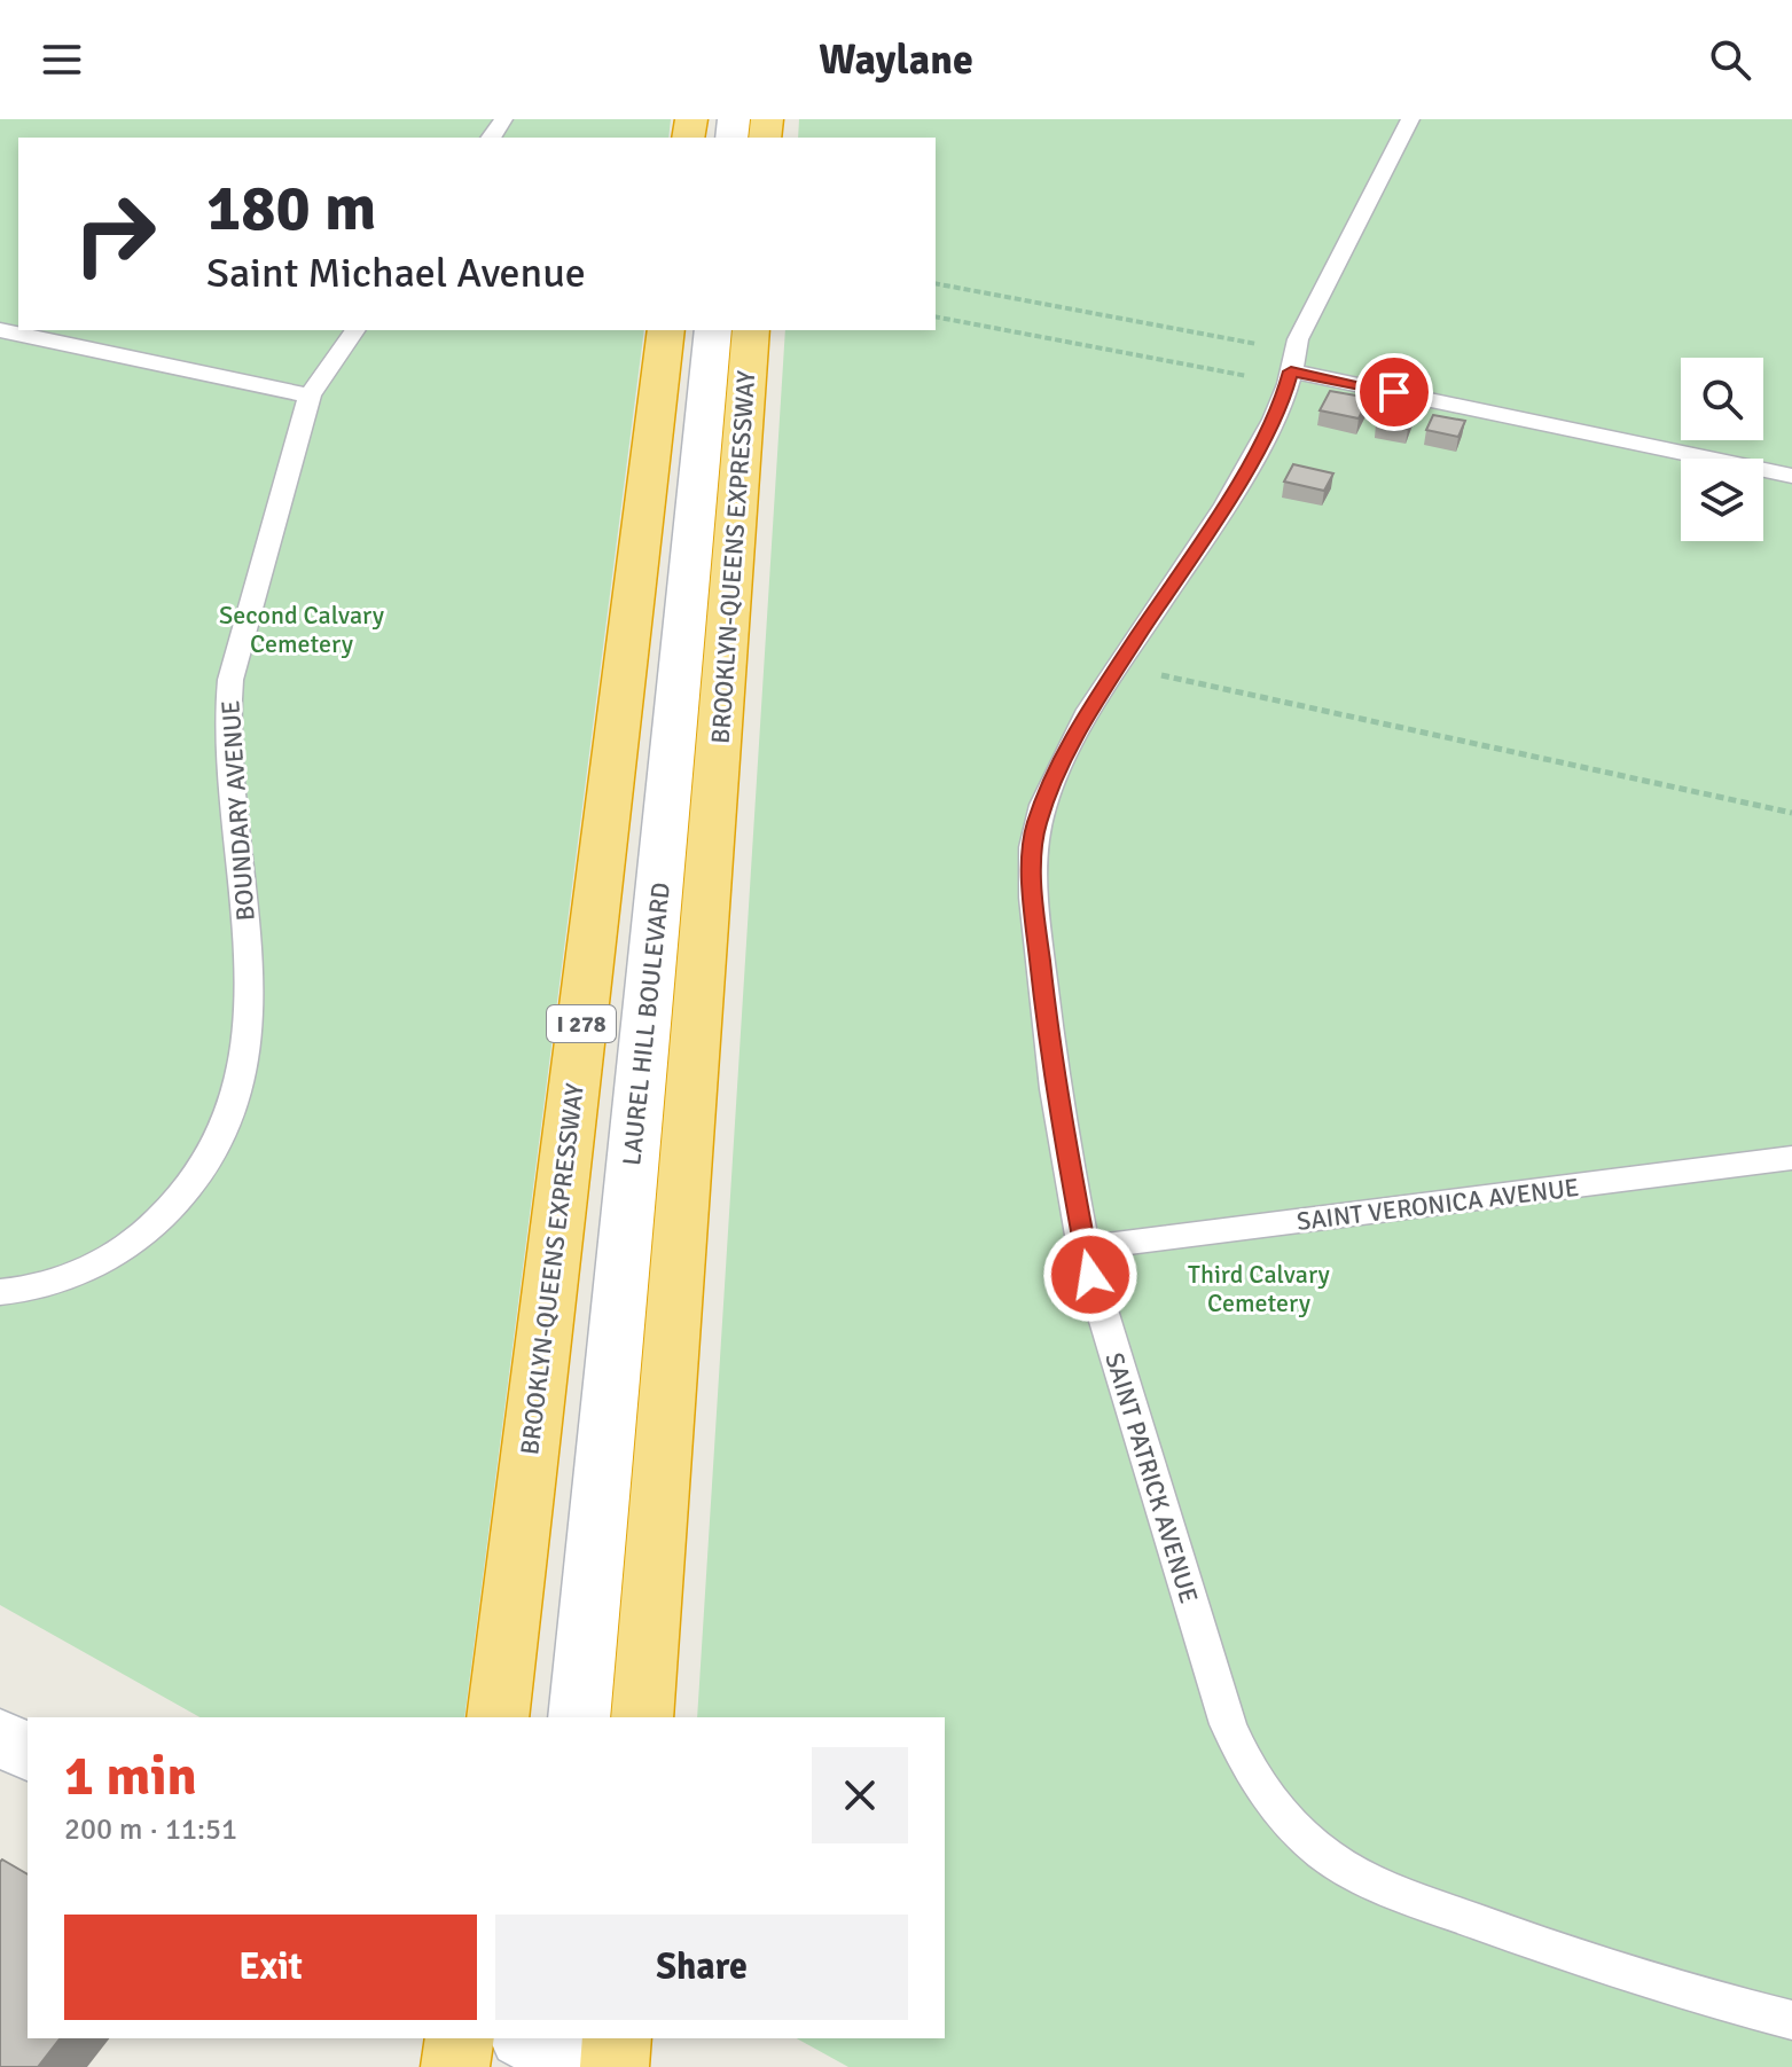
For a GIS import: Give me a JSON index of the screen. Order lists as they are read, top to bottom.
{
  "streets": {
    "highway": ["BROOKLYN-QUEENS EXPRESSWAY", "I 278"],
    "main road": ["LAUREL HILL BOULEVARD"],
    "lane": ["BOUNDARY AVENUE", "SAINT VERONICA AVENUE", "SAINT PATRICK AVENUE"]
  },
  "crossings": [
    ["SAINT VERONICA AVENUE", "SAINT PATRICK AVENUE"]
  ],
  "parks": ["Second Calvary Cemetery", "Third Calvary Cemetery"],
  "page": {
    "header": "Waylane",
    "turn": ["180 m", "Saint Michael Avenue"],
    "heading": ["1 min", "200 m · 11:51"],
    "buttons": ["Exit", "Share"]
  }
}
